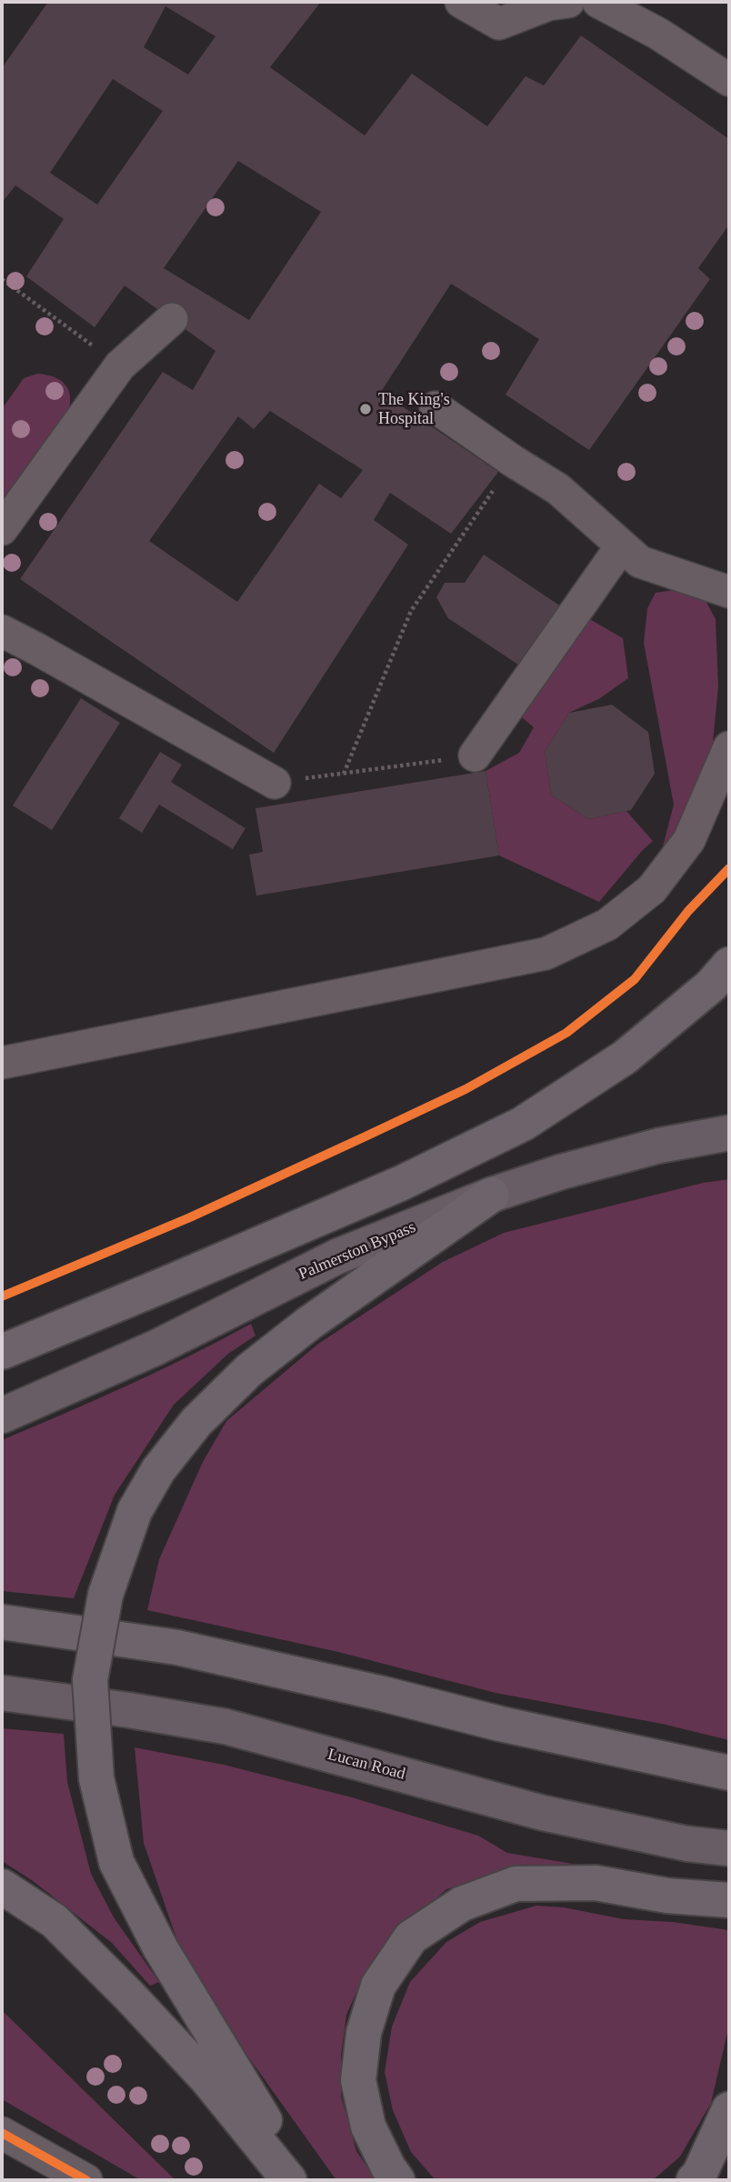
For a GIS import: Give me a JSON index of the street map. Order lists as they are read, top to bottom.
{
  "streets": {
    "main road": ["Palmerston Bypass", "Lucan Road"]
  },
  "places": ["The King's Hospital"]
}
